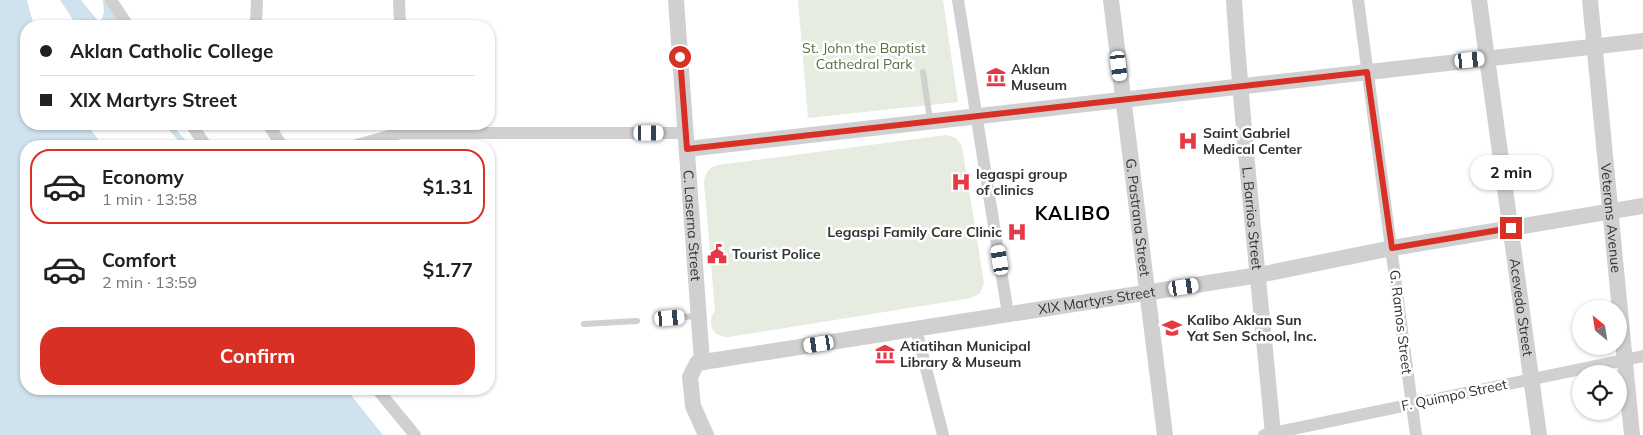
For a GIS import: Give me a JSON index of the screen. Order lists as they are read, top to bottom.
{
  "streets": {
    "street": [
      "G. Pastrana Street",
      "L. Barrios Street",
      "Veterans Avenue",
      "C. Laserna Street",
      "XIX Martyrs Street",
      "Acevedo Street",
      "G. Ramos Street",
      "F. Quimpo Street"
    ]
  },
  "crossings": [
    ["G. Pastrana Street", "XIX Martyrs Street"],
    ["L. Barrios Street", "XIX Martyrs Street"],
    ["L. Barrios Street", "F. Quimpo Street"],
    ["Veterans Avenue", "XIX Martyrs Street"],
    ["Veterans Avenue", "F. Quimpo Street"],
    ["C. Laserna Street", "XIX Martyrs Street"],
    ["XIX Martyrs Street", "Acevedo Street"],
    ["XIX Martyrs Street", "G. Ramos Street"],
    ["Acevedo Street", "F. Quimpo Street"],
    ["G. Ramos Street", "F. Quimpo Street"]
  ],
  "districts": ["KALIBO"],
  "parks": ["St. John the Baptist Cathedral Park"],
  "places": {
    "museum": ["Aklan Museum", "Atiatihan Municipal Library & Museum"],
    "hospital": ["Saint Gabriel Medical Center", "legaspi group of clinics", "Legaspi Family Care Clinic"],
    "public building": ["Tourist Police"],
    "school or university": ["Kalibo Aklan Sun Yat Sen School, Inc."]
  },
  "north": "top left",
  "page": {
    "banner": ["Aklan Catholic College", "XIX Martyrs Street"],
    "list": [
      {
        "name": "Economy",
        "note": "1 min · 13:58",
        "value": "$1.31"
      },
      {
        "name": "Comfort",
        "note": "2 min · 13:59",
        "value": "$1.77"
      }
    ],
    "bubble": "2 min",
    "buttons": "Confirm"
  }
}
